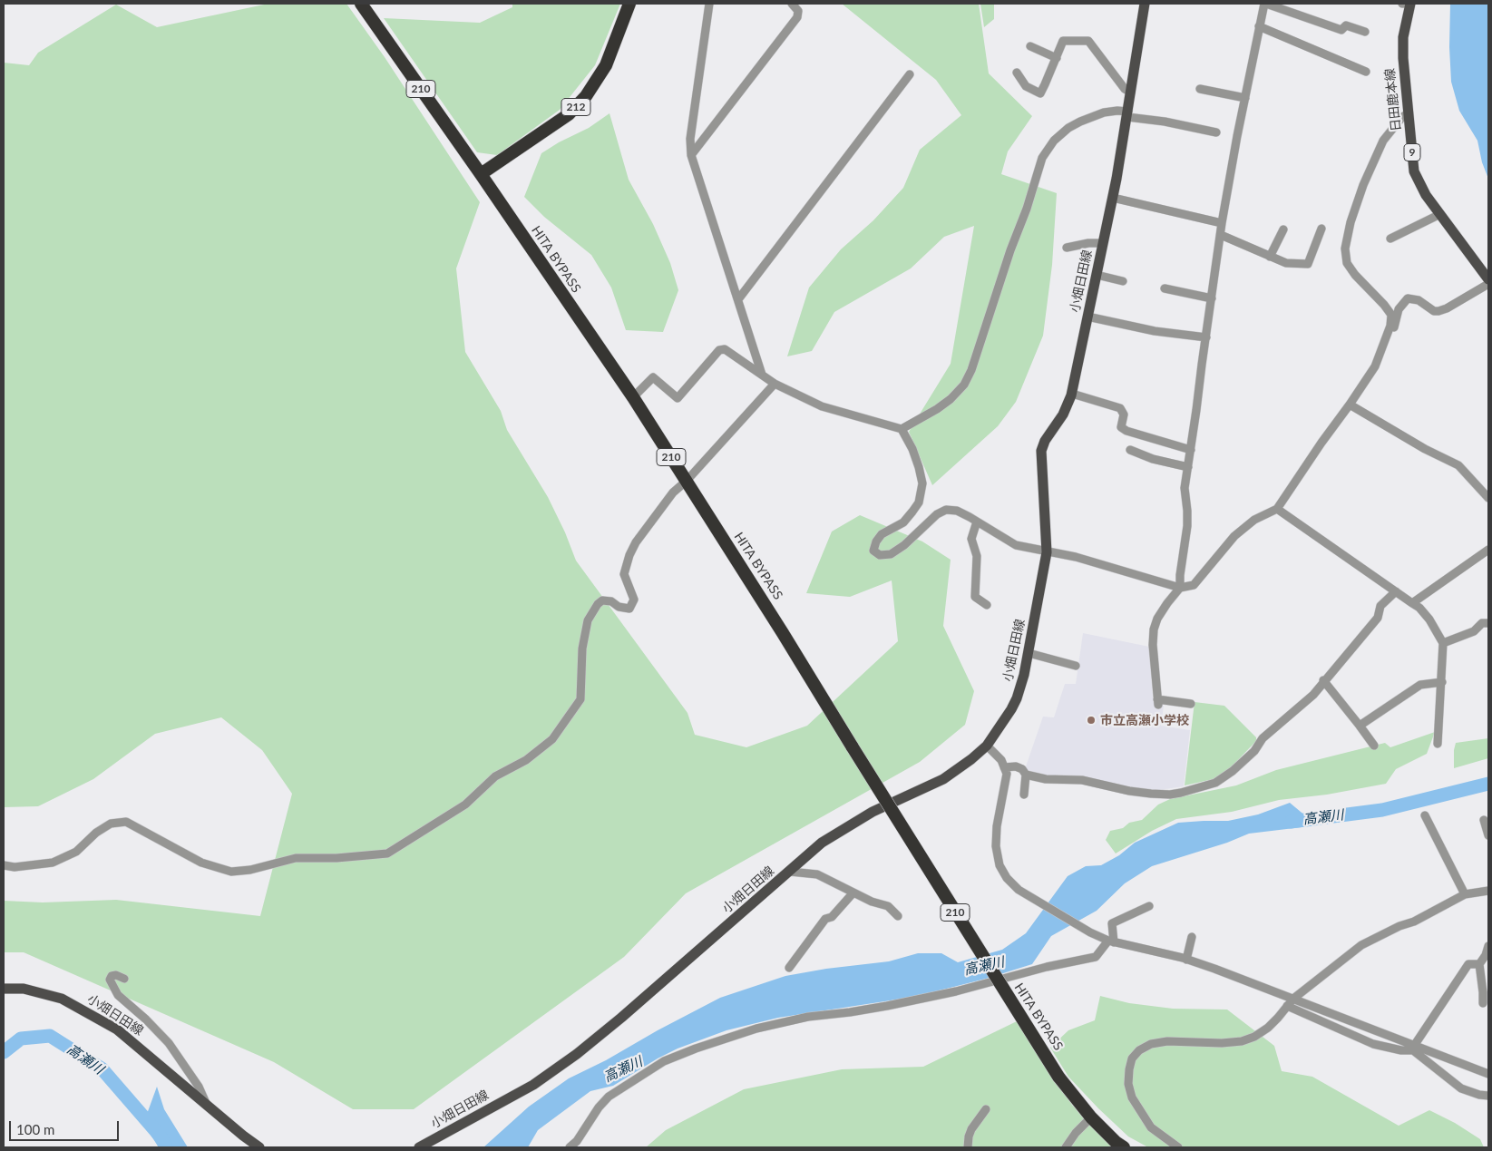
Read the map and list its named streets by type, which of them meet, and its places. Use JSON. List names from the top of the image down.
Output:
{
  "streets": {
    "highway": ["210", "212", "HITA BYPASS"],
    "main road": ["日田鹿本線", "9", "小畑日田線"]
  },
  "crossings": [
    ["212", "HITA BYPASS"]
  ],
  "water": ["高瀬川"],
  "places": ["市立高瀬小学校"],
  "scale_bar": "100 m"
}
